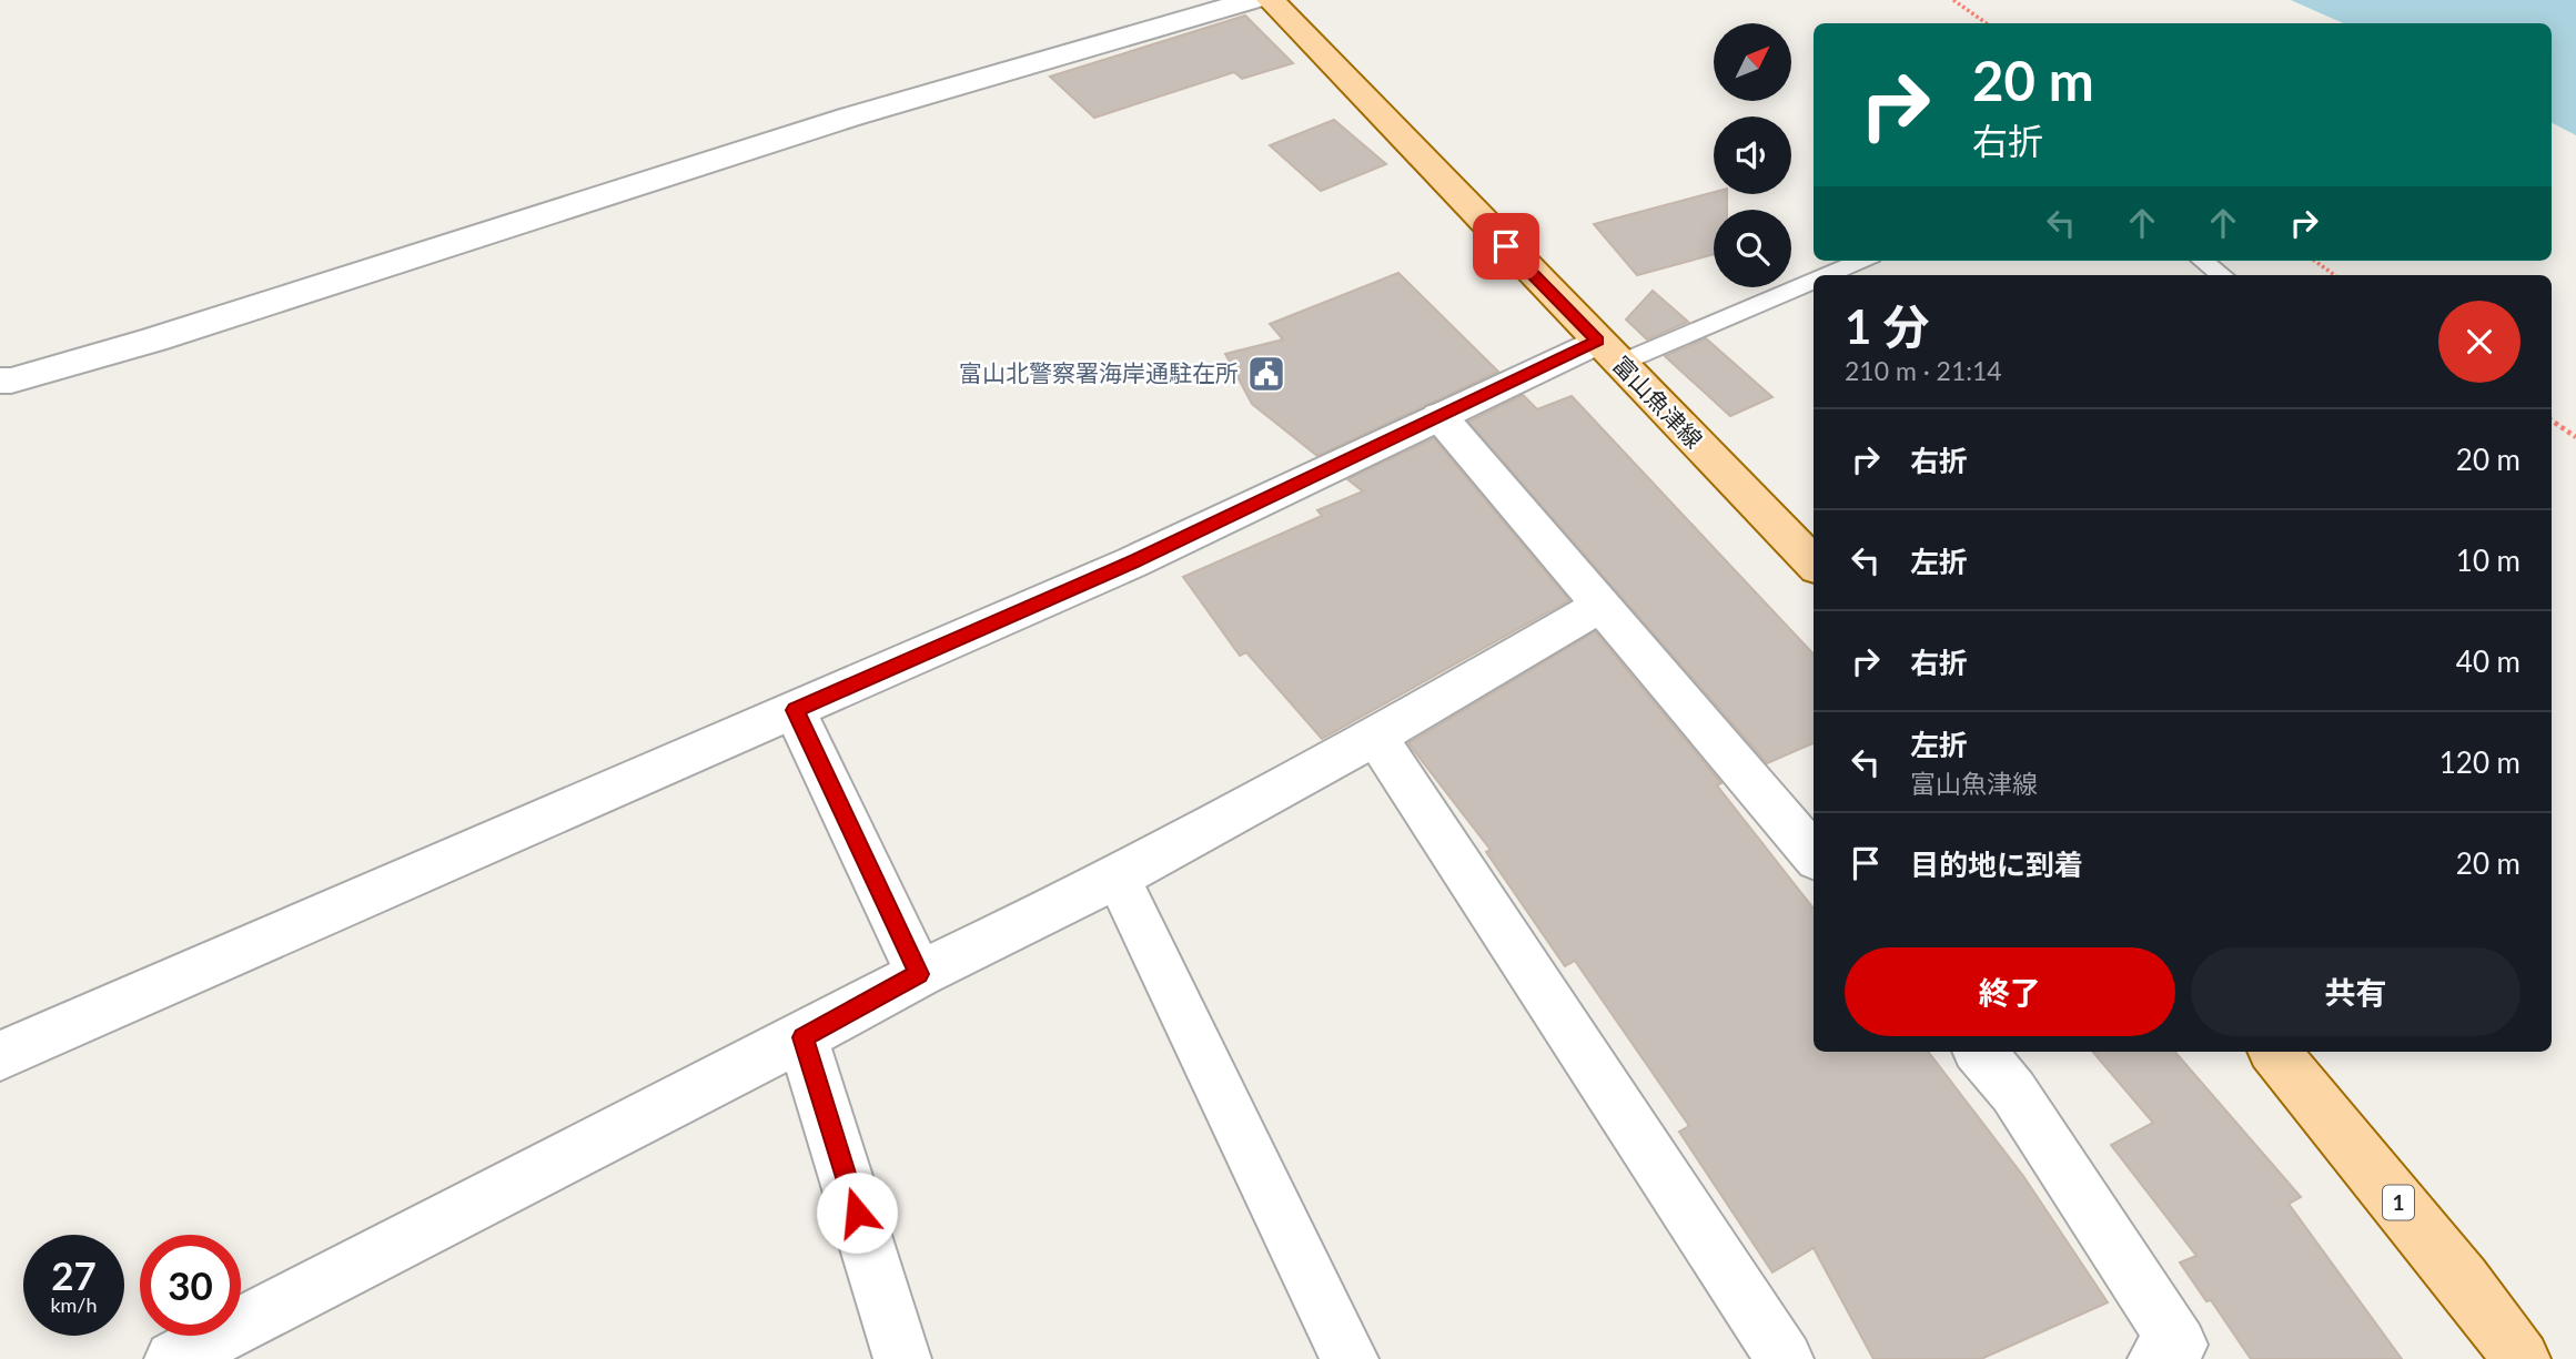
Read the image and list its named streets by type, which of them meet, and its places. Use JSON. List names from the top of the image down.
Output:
{
  "streets": {
    "main road": ["富山魚津線", "1"]
  },
  "places": {
    "public building": ["富山北警察署海岸通駐在所"]
  },
  "north": "top right",
  "page": {
    "turn": ["20 m", "右折"],
    "heading": ["1 分", "210 m · 21:14"],
    "list": [
      {
        "name": "右折",
        "value": "20 m"
      },
      {
        "name": "左折",
        "value": "10 m"
      },
      {
        "name": "右折",
        "value": "40 m"
      },
      {
        "name": "左折",
        "note": "富山魚津線",
        "value": "120 m"
      },
      {
        "name": "目的地に到着",
        "value": "20 m"
      }
    ],
    "buttons": ["終了", "共有"],
    "speed": "27 km/h",
    "limit": "30"
  }
}
